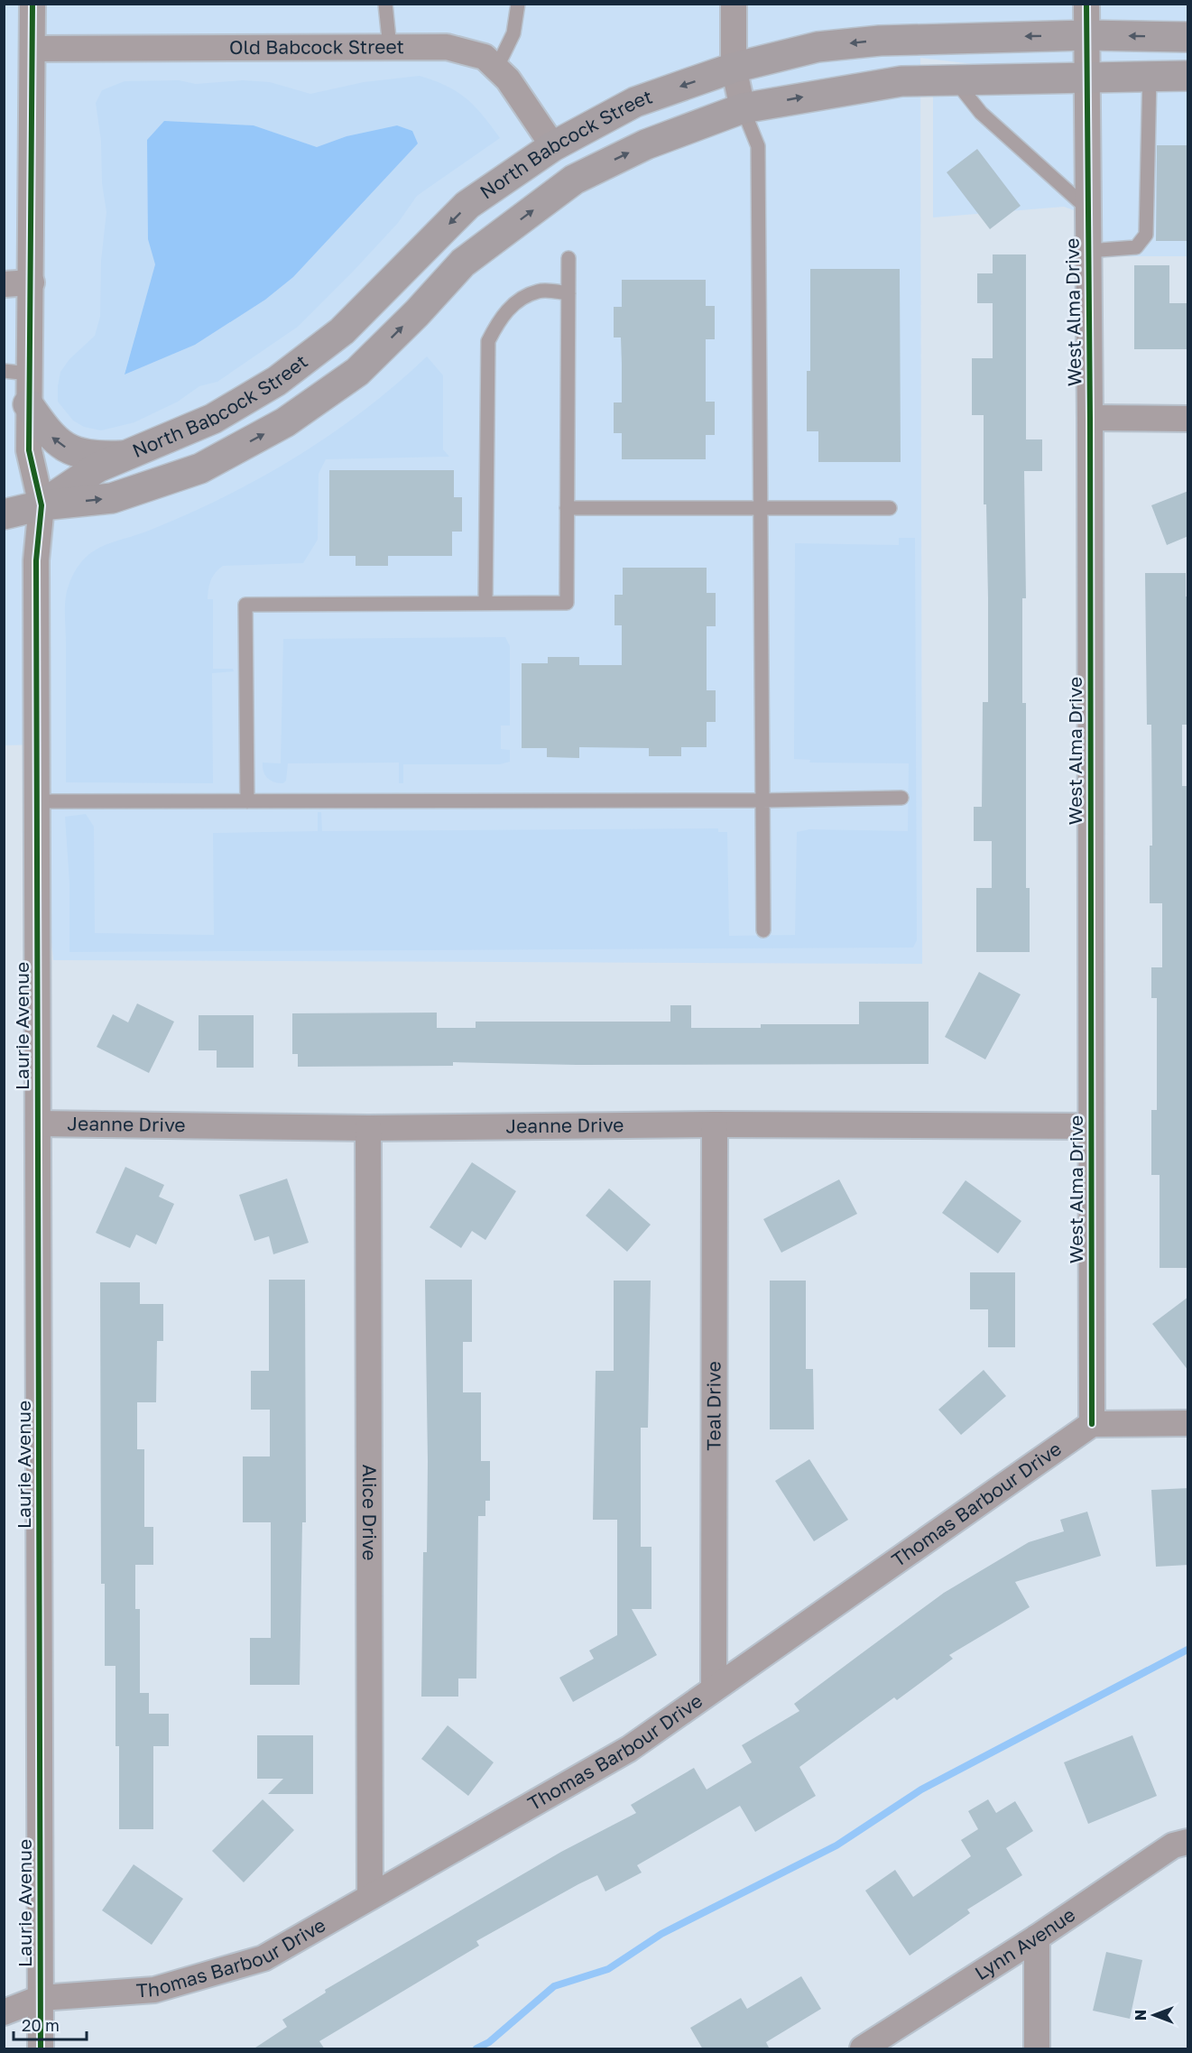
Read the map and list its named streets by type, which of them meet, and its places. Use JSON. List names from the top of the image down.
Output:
{
  "streets": {
    "main road": ["North Babcock Street"],
    "street": [
      "Old Babcock Street",
      "West Alma Drive",
      "Laurie Avenue",
      "Jeanne Drive",
      "Teal Drive",
      "Thomas Barbour Drive",
      "Alice Drive",
      "Lynn Avenue"
    ]
  },
  "crossings": [
    ["Old Babcock Street", "North Babcock Street"],
    ["Old Babcock Street", "Laurie Avenue"],
    ["North Babcock Street", "West Alma Drive"],
    ["North Babcock Street", "Laurie Avenue"],
    ["West Alma Drive", "Jeanne Drive"],
    ["West Alma Drive", "Thomas Barbour Drive"],
    ["Laurie Avenue", "Jeanne Drive"],
    ["Laurie Avenue", "Thomas Barbour Drive"],
    ["Jeanne Drive", "Teal Drive"],
    ["Jeanne Drive", "Alice Drive"],
    ["Teal Drive", "Thomas Barbour Drive"],
    ["Thomas Barbour Drive", "Alice Drive"]
  ],
  "scale_bar": "20 m",
  "north": "left"
}
